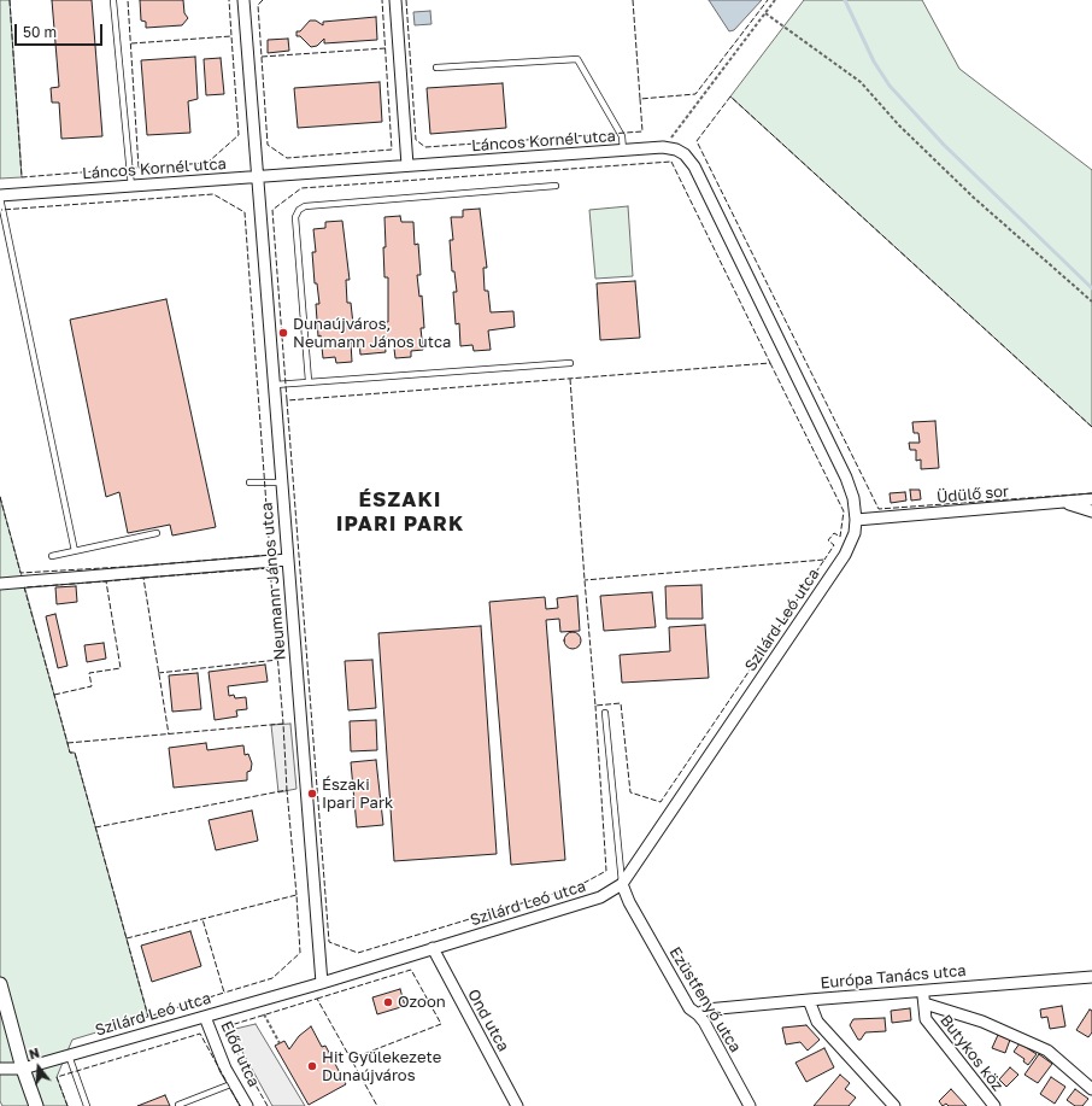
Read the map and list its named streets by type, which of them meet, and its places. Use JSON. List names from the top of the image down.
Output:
{
  "streets": {
    "street": [
      "Láncos Kornél utca",
      "Üdülő sor",
      "Neumann János utca",
      "Szilárd Leó utca",
      "Európa Tanács utca",
      "Ezüstfenyő utca",
      "Ond utca",
      "Butykos köz",
      "Előd utca"
    ]
  },
  "crossings": [
    ["Láncos Kornél utca", "Üdülő sor"],
    ["Láncos Kornél utca", "Neumann János utca"],
    ["Láncos Kornél utca", "Szilárd Leó utca"],
    ["Üdülő sor", "Szilárd Leó utca"],
    ["Neumann János utca", "Szilárd Leó utca"],
    ["Szilárd Leó utca", "Ezüstfenyő utca"],
    ["Szilárd Leó utca", "Ond utca"],
    ["Szilárd Leó utca", "Előd utca"],
    ["Európa Tanács utca", "Ezüstfenyő utca"],
    ["Európa Tanács utca", "Butykos köz"]
  ],
  "districts": ["ÉSZAKI IPARI PARK"],
  "places": [
    "Dunaújváros, Neumann János utca",
    "Északi Ipari Park",
    "Ozoon",
    "Hit Gyülekezete Dunaújváros"
  ],
  "scale_bar": "50 m",
  "north": "top"
}
